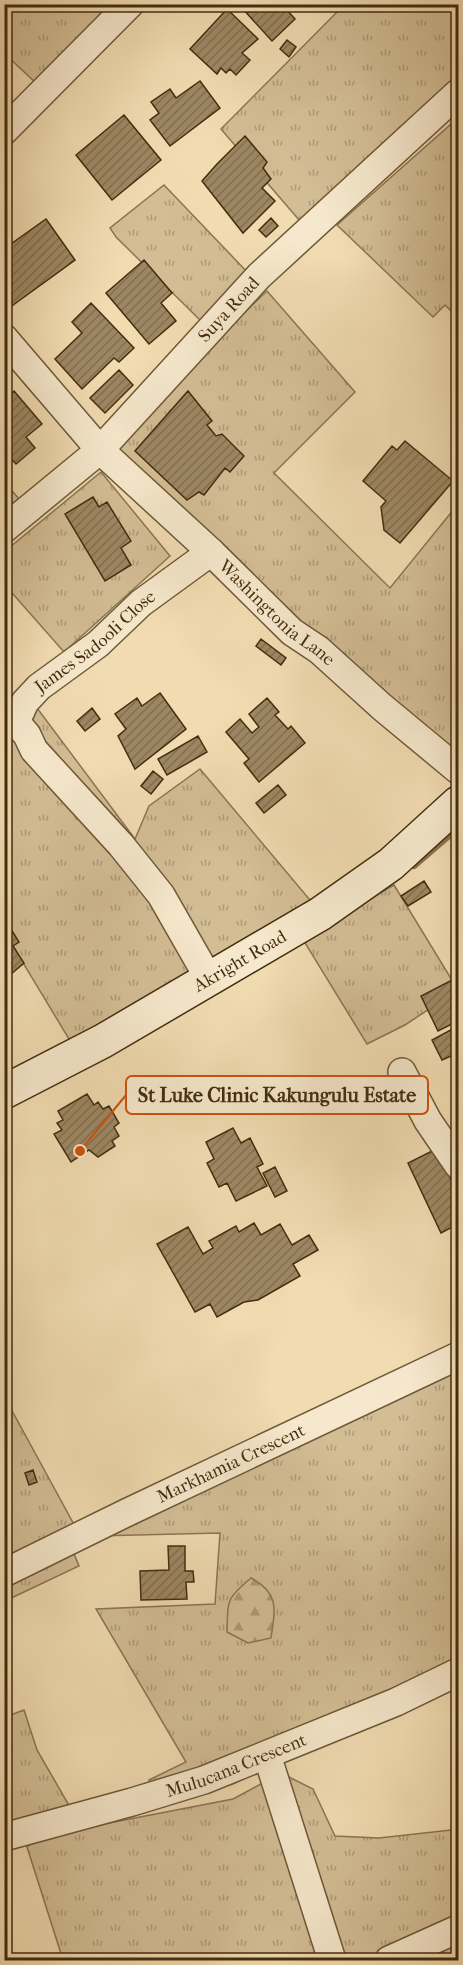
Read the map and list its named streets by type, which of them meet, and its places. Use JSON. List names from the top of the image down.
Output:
{
  "streets": {
    "street": [
      "Suya Road",
      "Washingtonia Lane",
      "James Sadooli Close",
      "Akright Road",
      "Markhamia Crescent",
      "Mulucana Crescent"
    ]
  },
  "crossings": [
    ["Suya Road", "Washingtonia Lane"],
    ["Washingtonia Lane", "James Sadooli Close"],
    ["James Sadooli Close", "Akright Road"]
  ],
  "places": ["St Luke Clinic Kakungulu Estate"]
}
